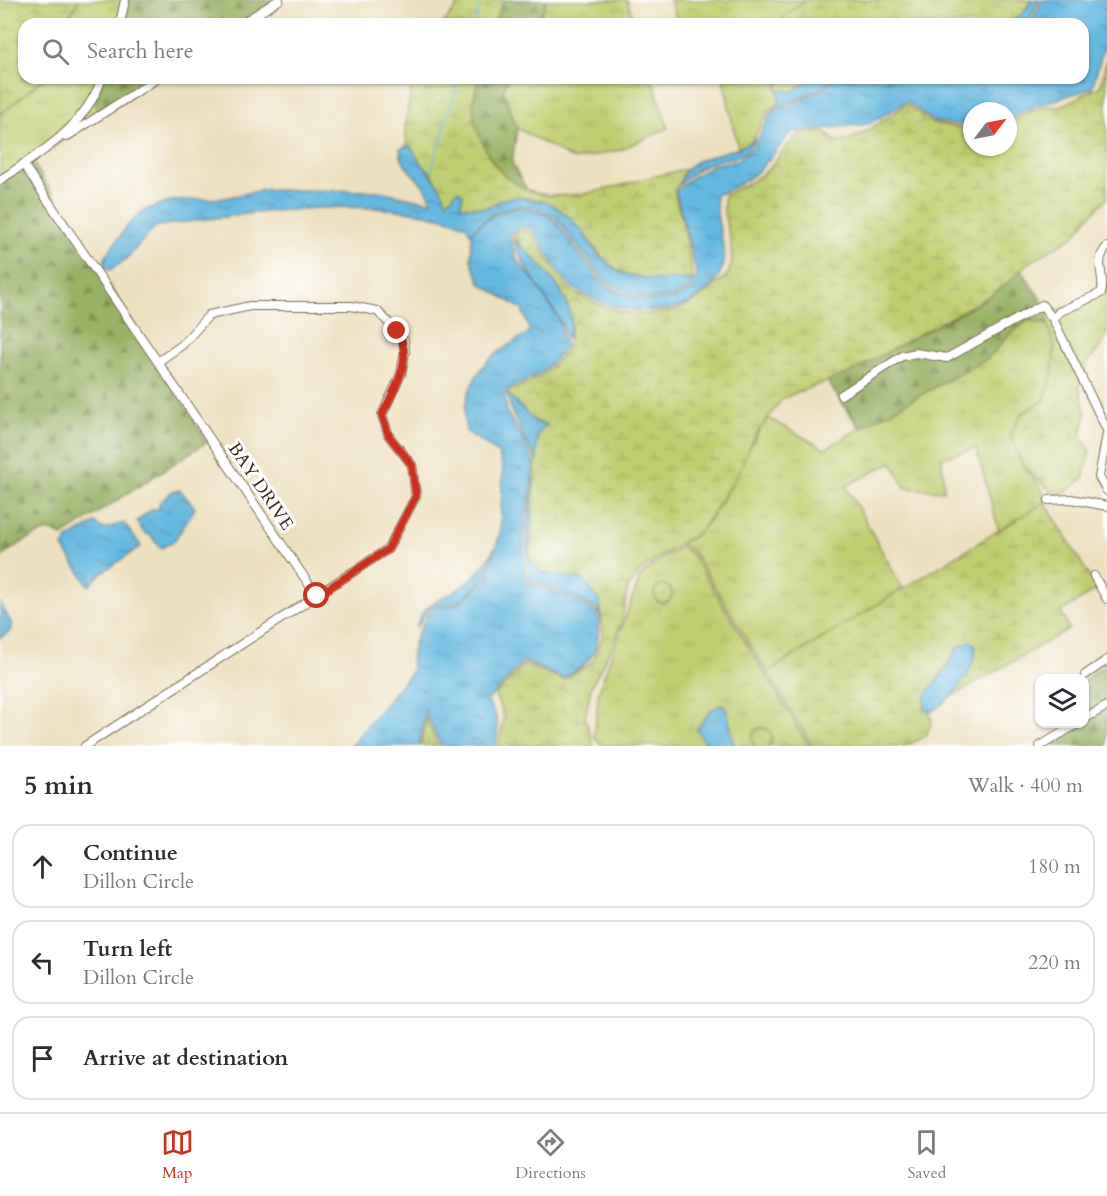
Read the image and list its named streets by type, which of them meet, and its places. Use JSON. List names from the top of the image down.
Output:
{
  "streets": {
    "street": ["BAY DRIVE"]
  },
  "north": "top right",
  "page": {
    "search": "Search here",
    "heading": ["5 min", "Walk · 400 m"],
    "list": [
      ["Continue", "Dillon Circle", "180 m"],
      ["Turn left", "Dillon Circle", "220 m"],
      "Arrive at destination"
    ],
    "nav": ["Map", "Directions", "Saved"]
  }
}
